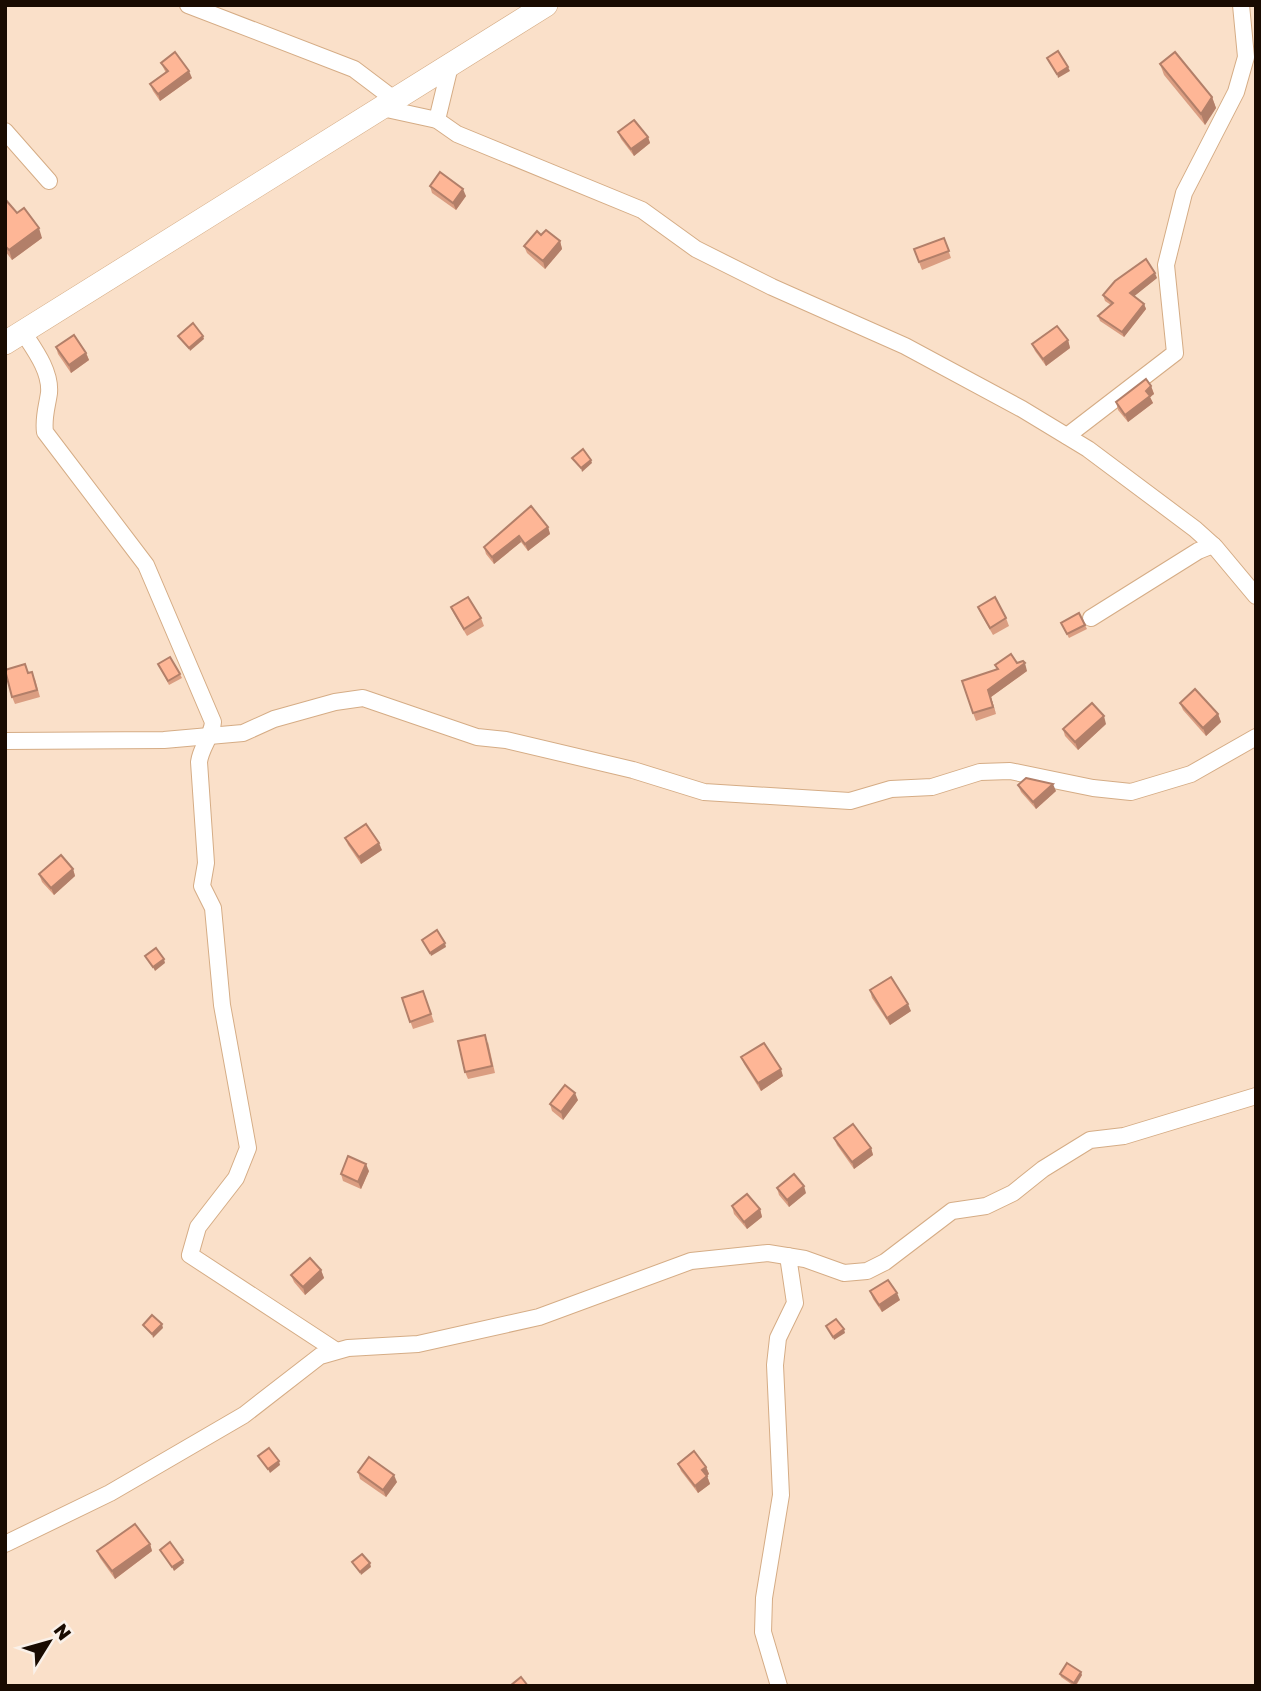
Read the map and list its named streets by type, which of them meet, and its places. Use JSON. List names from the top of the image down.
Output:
{
  "north": "top right"
}
